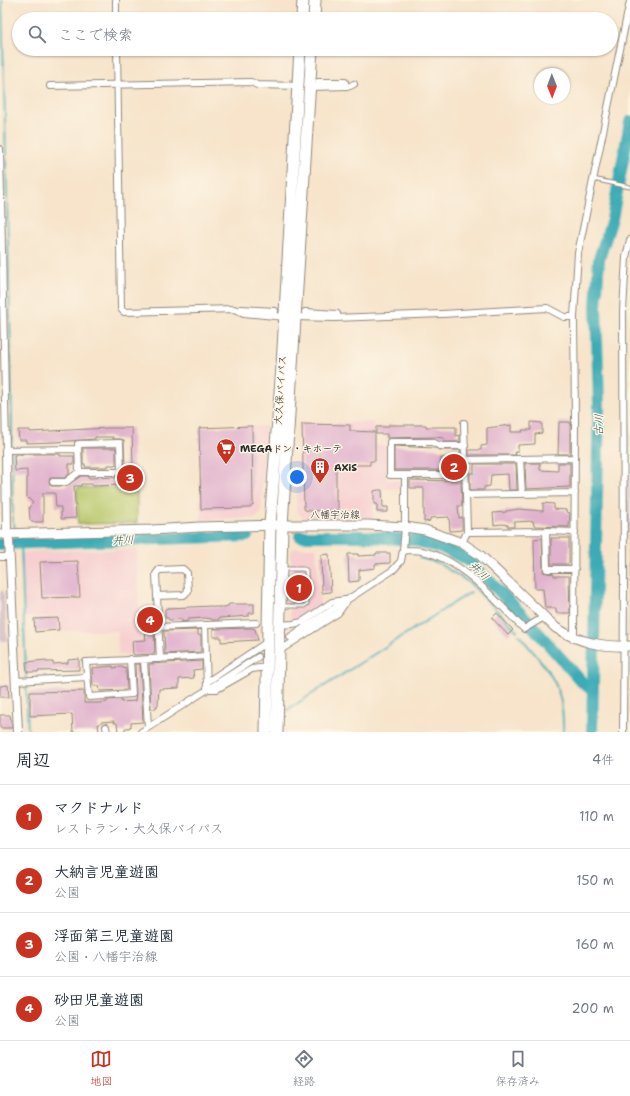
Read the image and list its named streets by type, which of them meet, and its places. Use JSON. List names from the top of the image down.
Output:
{
  "streets": {
    "highway": ["大久保バイパス"],
    "main road": ["八幡宇治線"]
  },
  "crossings": [
    ["大久保バイパス", "八幡宇治線"]
  ],
  "water": ["古川", "井川"],
  "places": {
    "supermarket": ["MEGAドン・キホーテ"],
    "building": ["AXiS"]
  },
  "north": "bottom",
  "page": {
    "search": "ここで検索",
    "pins": [
      "2",
      "3",
      "1",
      "4"
    ],
    "heading": ["周辺", "4件"],
    "list": [
      {
        "mark": "1",
        "name": "マクドナルド",
        "note": "レストラン · 大久保バイパス",
        "value": "110 m"
      },
      {
        "mark": "2",
        "name": "大納言児童遊園",
        "note": "公園",
        "value": "150 m"
      },
      {
        "mark": "3",
        "name": "浮面第三児童遊園",
        "note": "公園 · 八幡宇治線",
        "value": "160 m"
      },
      {
        "mark": "4",
        "name": "砂田児童遊園",
        "note": "公園",
        "value": "200 m"
      }
    ],
    "nav": ["地図", "経路", "保存済み"]
  }
}
